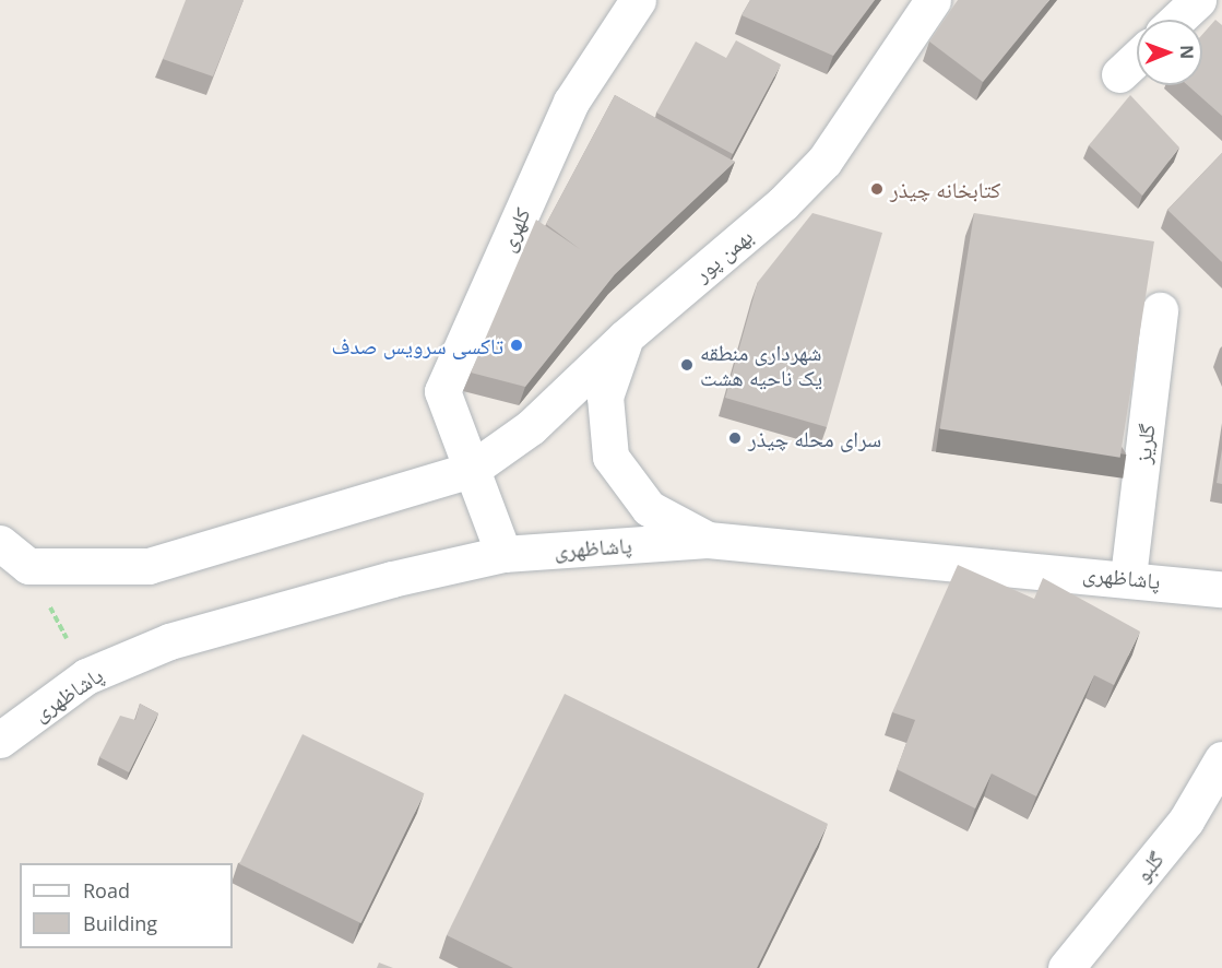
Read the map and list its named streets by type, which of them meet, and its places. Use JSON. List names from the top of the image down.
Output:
{
  "streets": {
    "street": [
      "کلهری",
      "بهمن پور",
      "گلریز",
      "پاشاظهری",
      "گلبو"
    ]
  },
  "crossings": [
    ["کلهری", "بهمن پور"],
    ["کلهری", "پاشاظهری"],
    ["گلریز", "پاشاظهری"]
  ],
  "places": [
    "کتابخانه چیذر",
    "تاکسی سرویس صدف",
    "شهرداری منطقه یک ناحیه هشت",
    "سرای محله چیذر"
  ],
  "legend": ["Road", "Building"],
  "north": "right"
}
